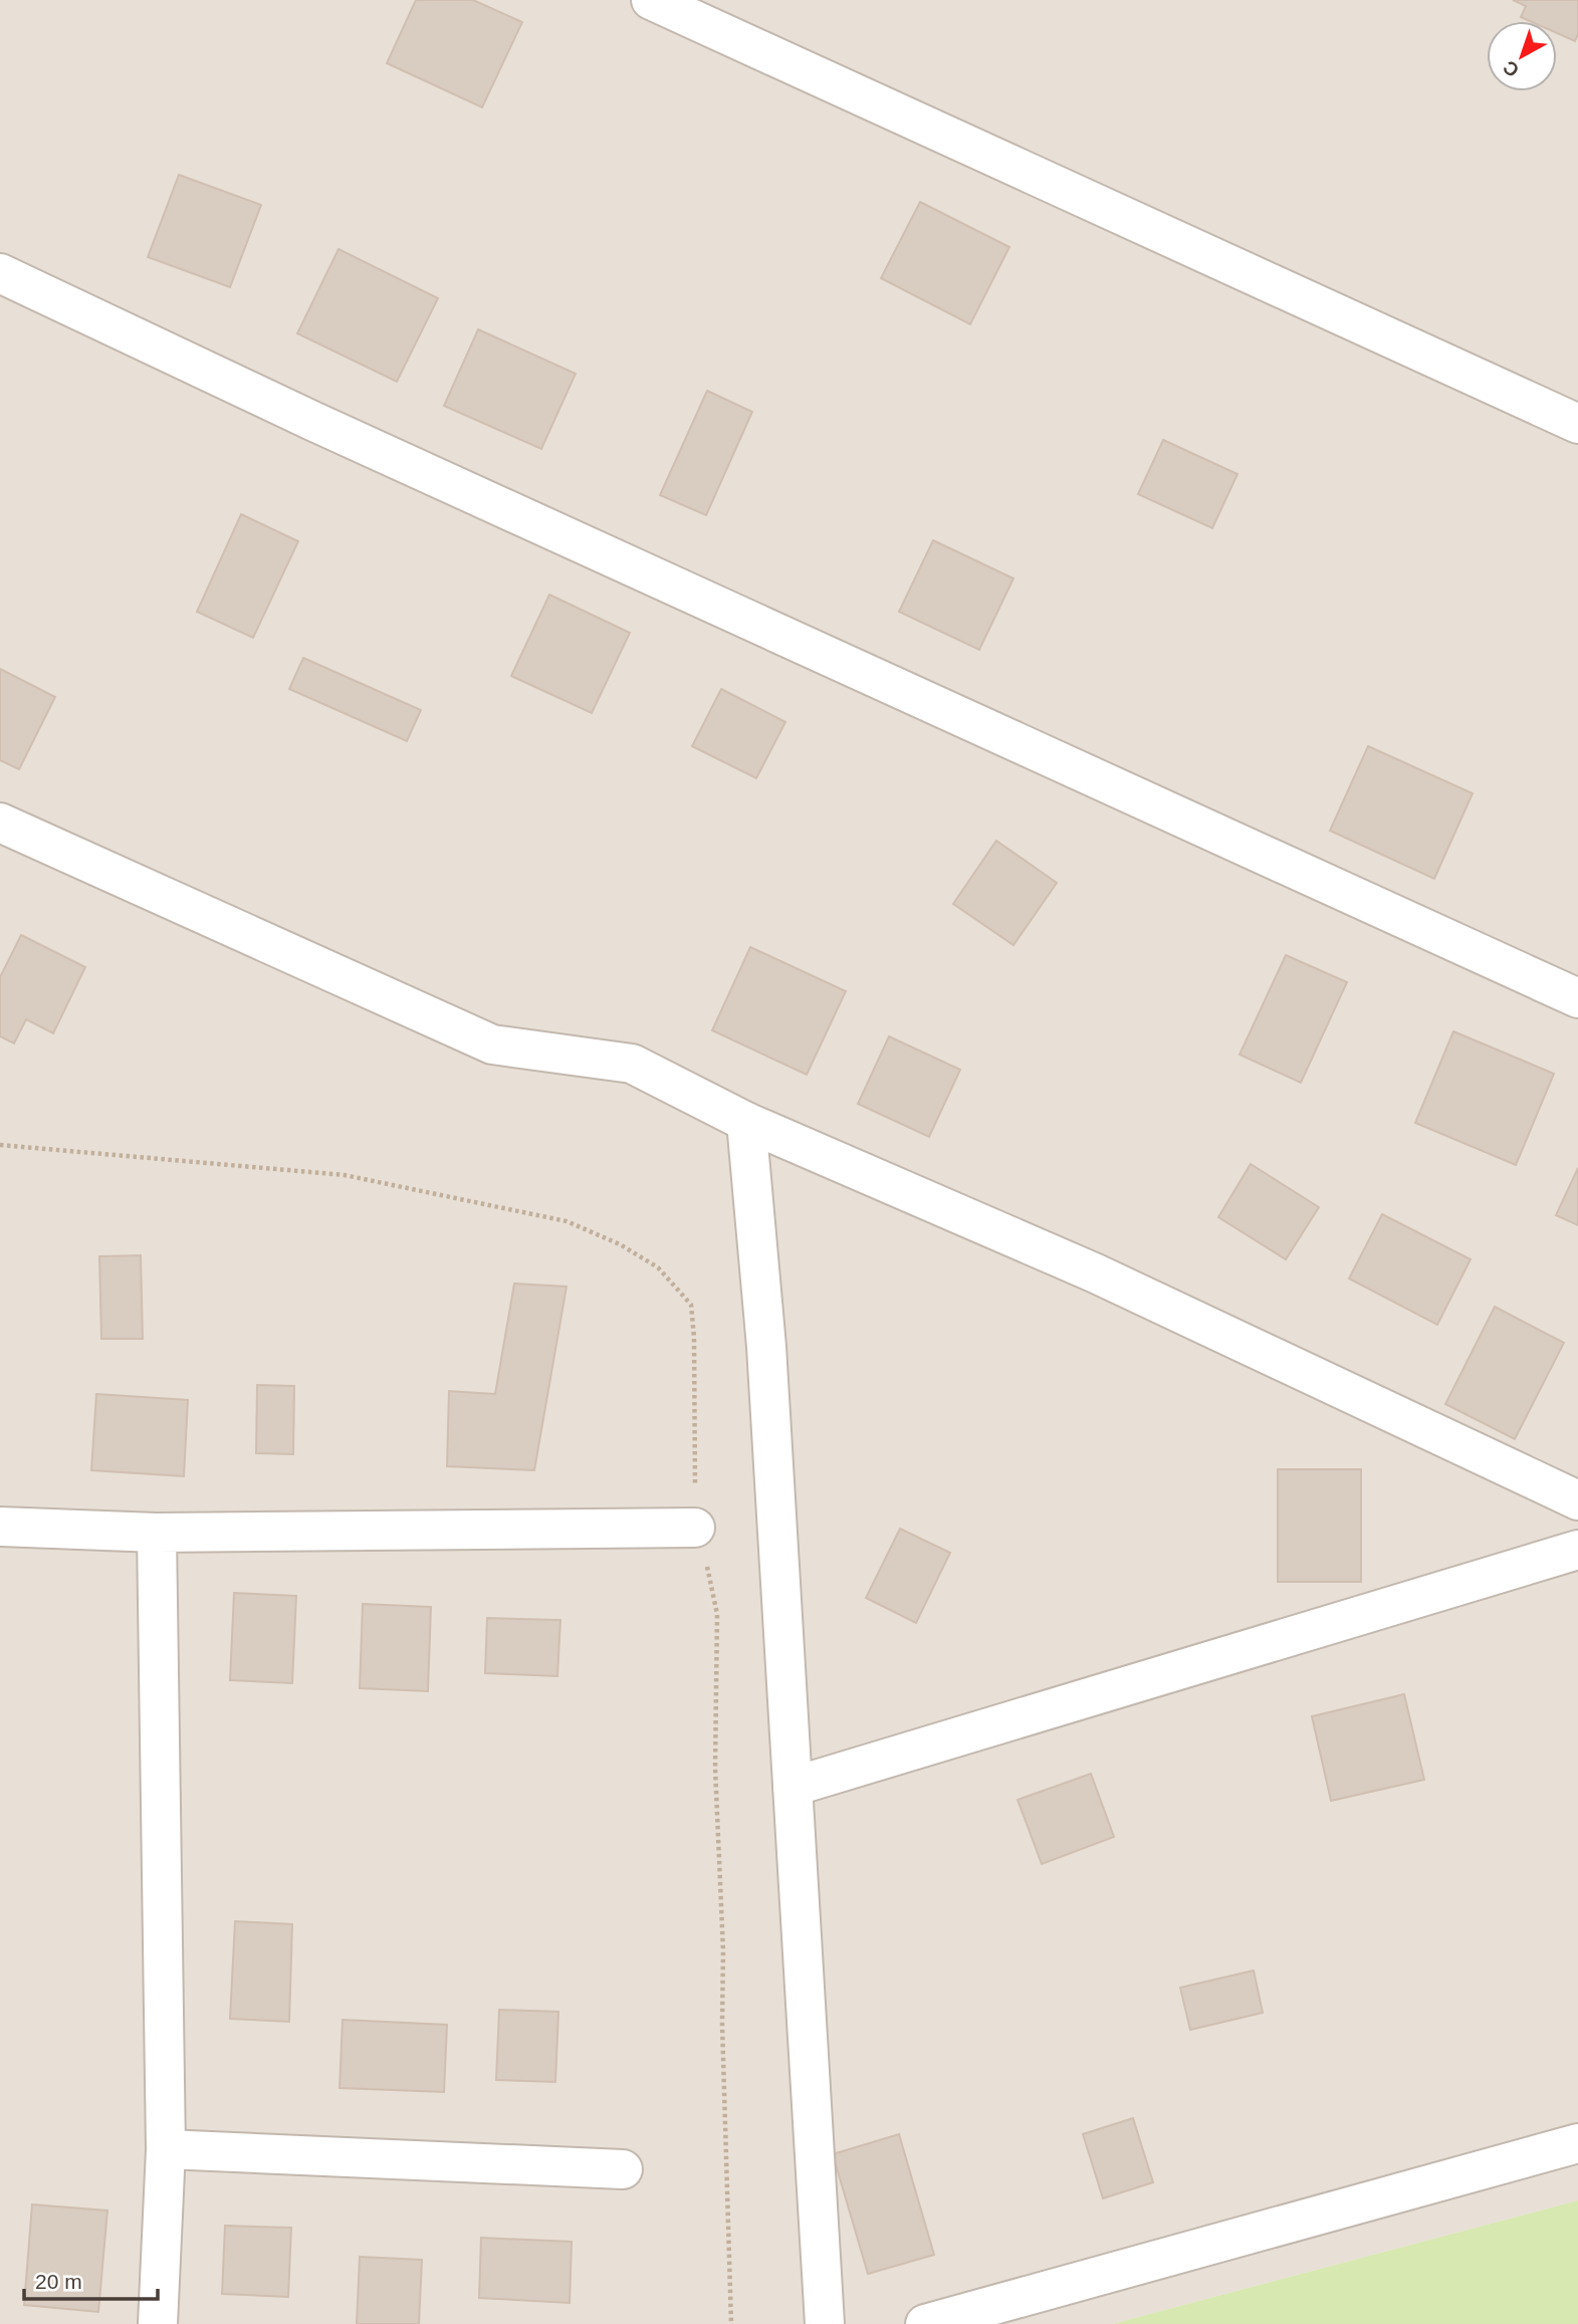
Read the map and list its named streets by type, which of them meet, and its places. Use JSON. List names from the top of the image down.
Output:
{
  "scale_bar": "20 m",
  "north": "bottom left"
}
